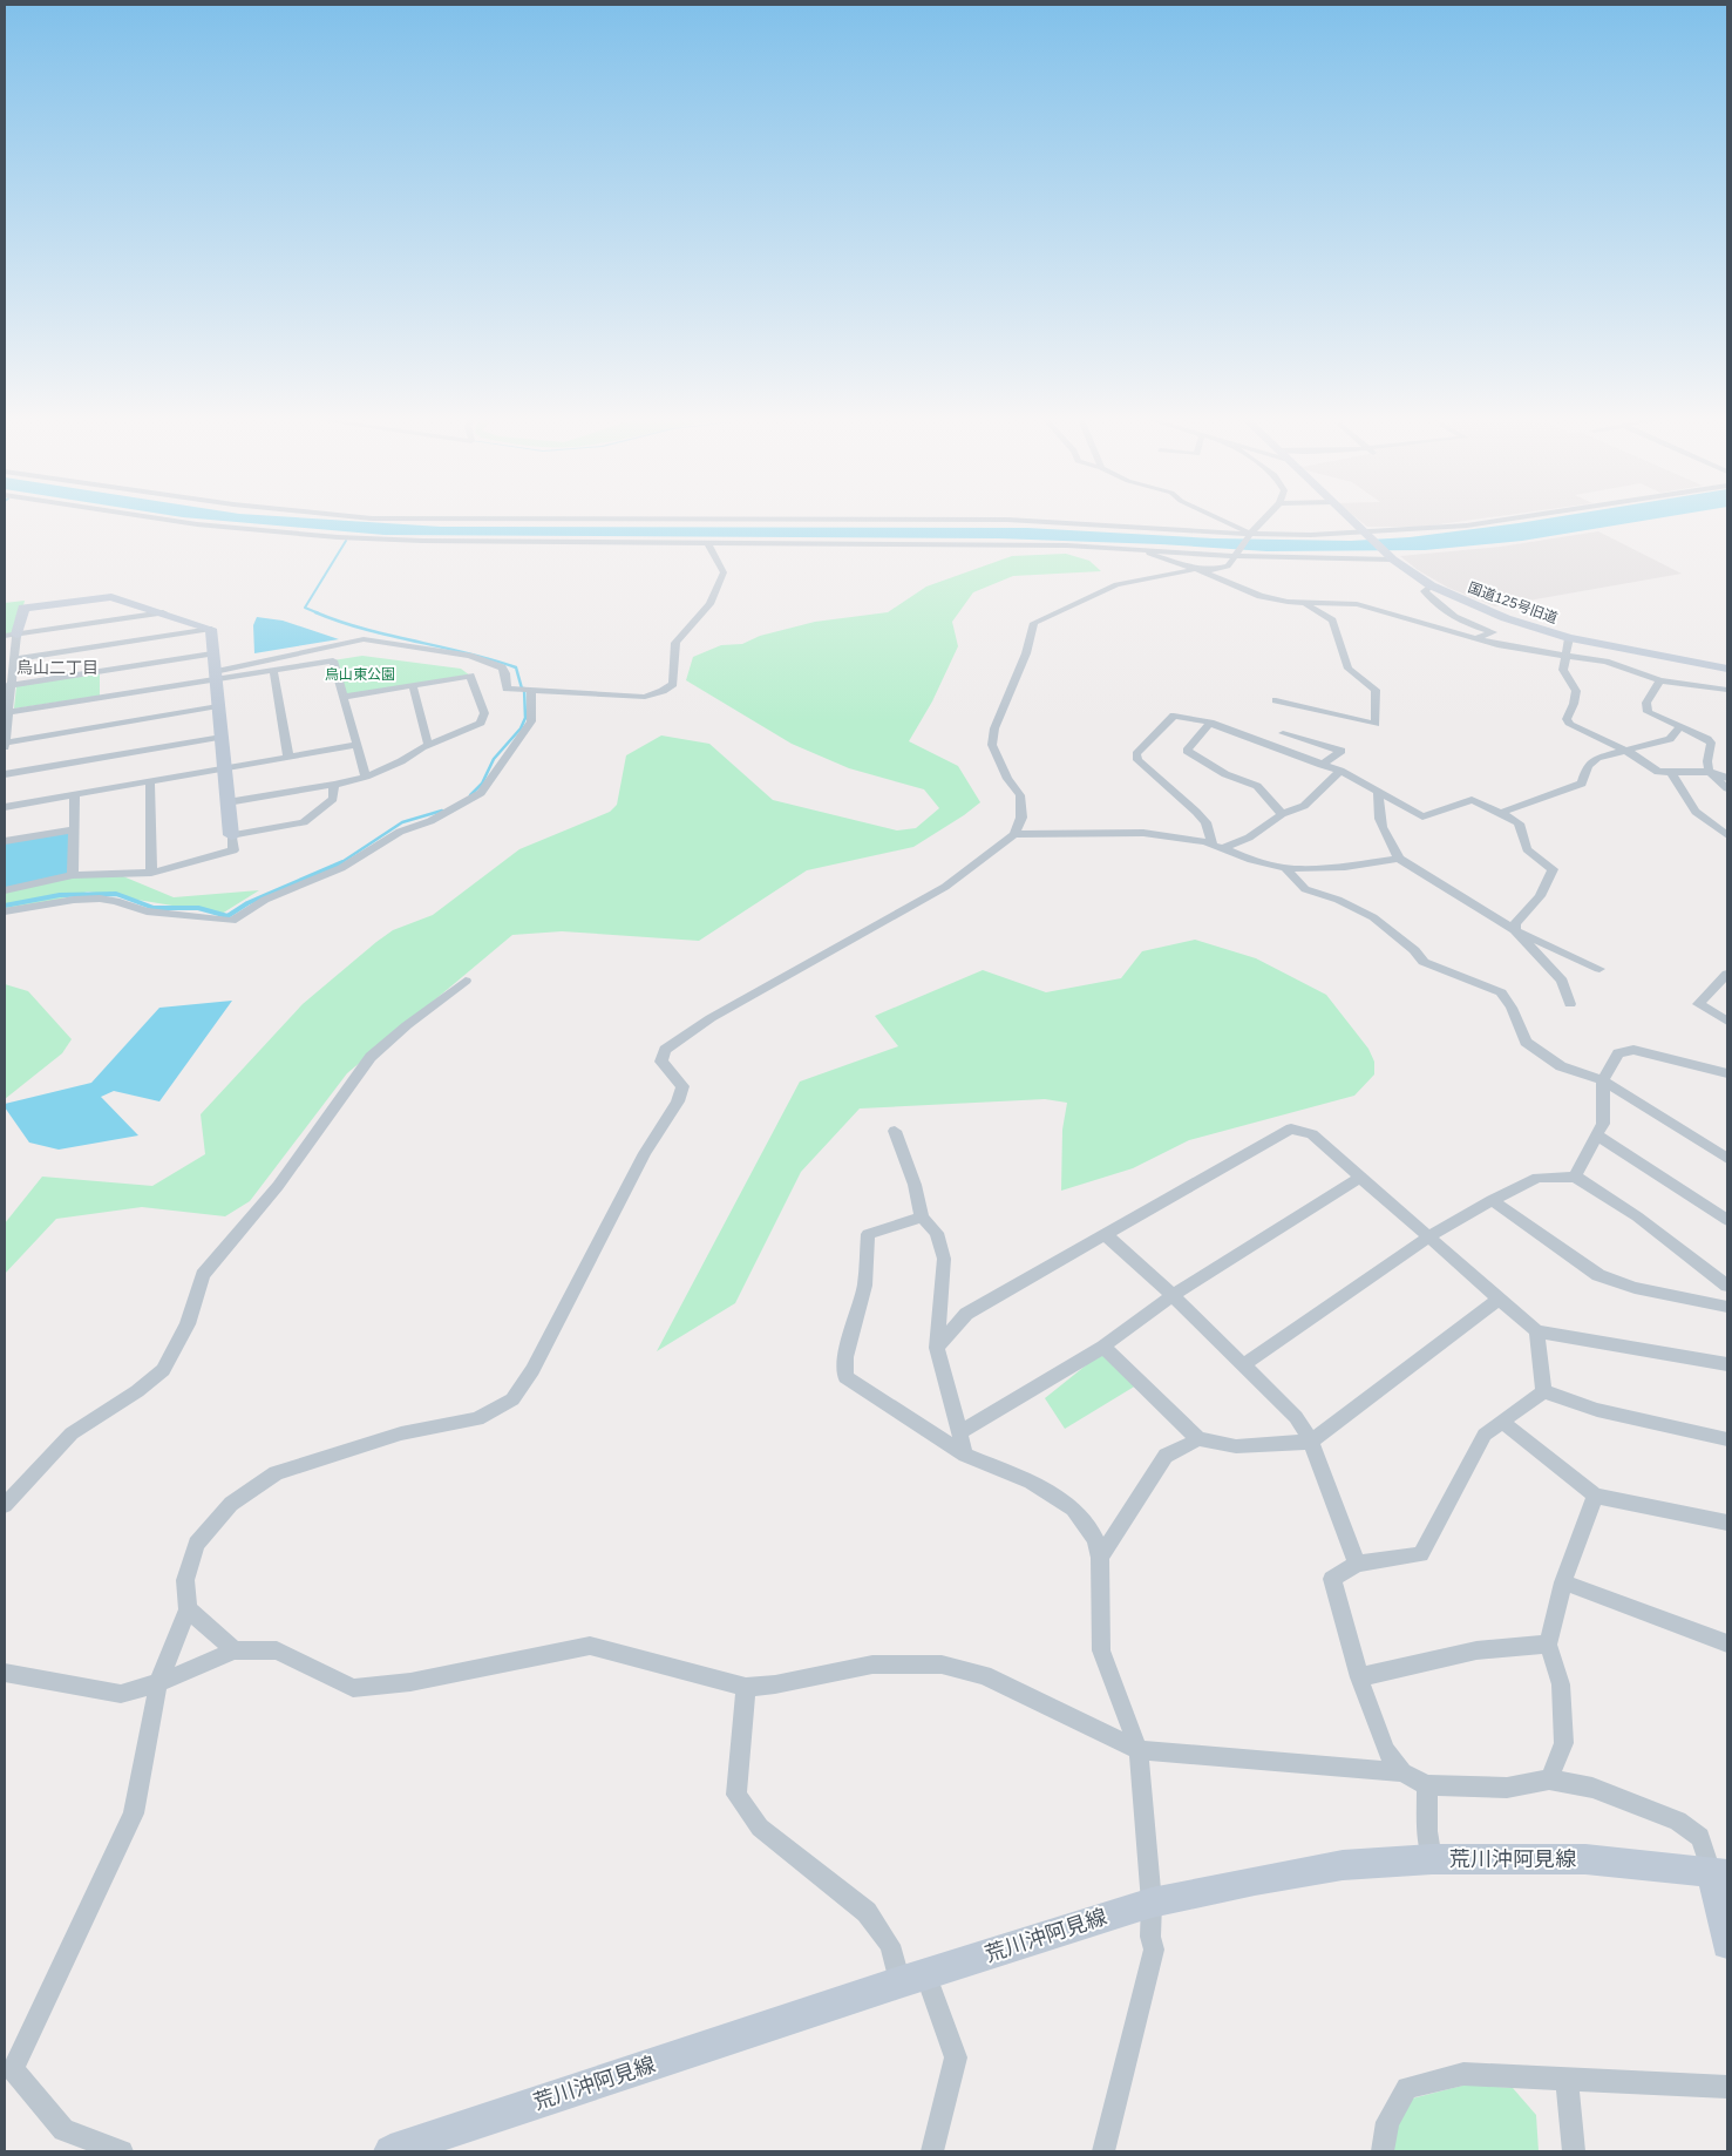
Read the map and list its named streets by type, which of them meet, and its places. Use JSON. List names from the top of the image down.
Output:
{
  "streets": {
    "street": ["国道125号旧道", "荒川沖阿見線"]
  },
  "districts": ["烏山二丁目"],
  "parks": ["烏山東公園"]
}
